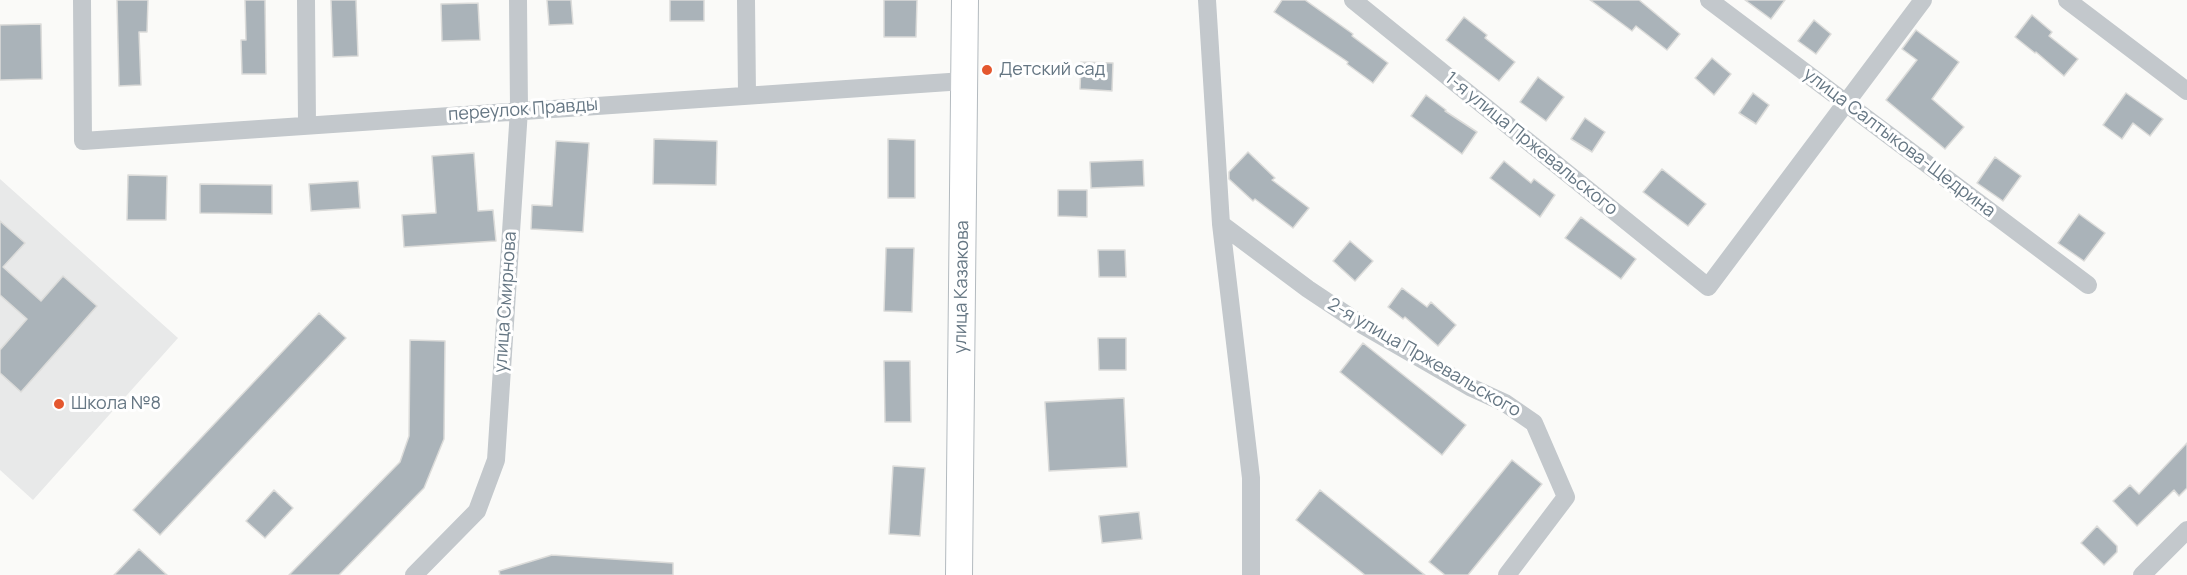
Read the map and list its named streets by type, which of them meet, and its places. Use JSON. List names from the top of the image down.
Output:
{
  "streets": {
    "main road": ["улица Казакова"],
    "street": [
      "переулок Правды",
      "улица Салтыкова-Щедрина",
      "1-я улица Пржевальского",
      "улица Смирнова",
      "2-я улица Пржевальского"
    ]
  },
  "crossings": [
    ["переулок Правды", "улица Казакова"],
    ["переулок Правды", "улица Смирнова"],
    ["улица Салтыкова-Щедрина", "1-я улица Пржевальского"]
  ],
  "places": ["Детский сад", "Школа №8"]
}
